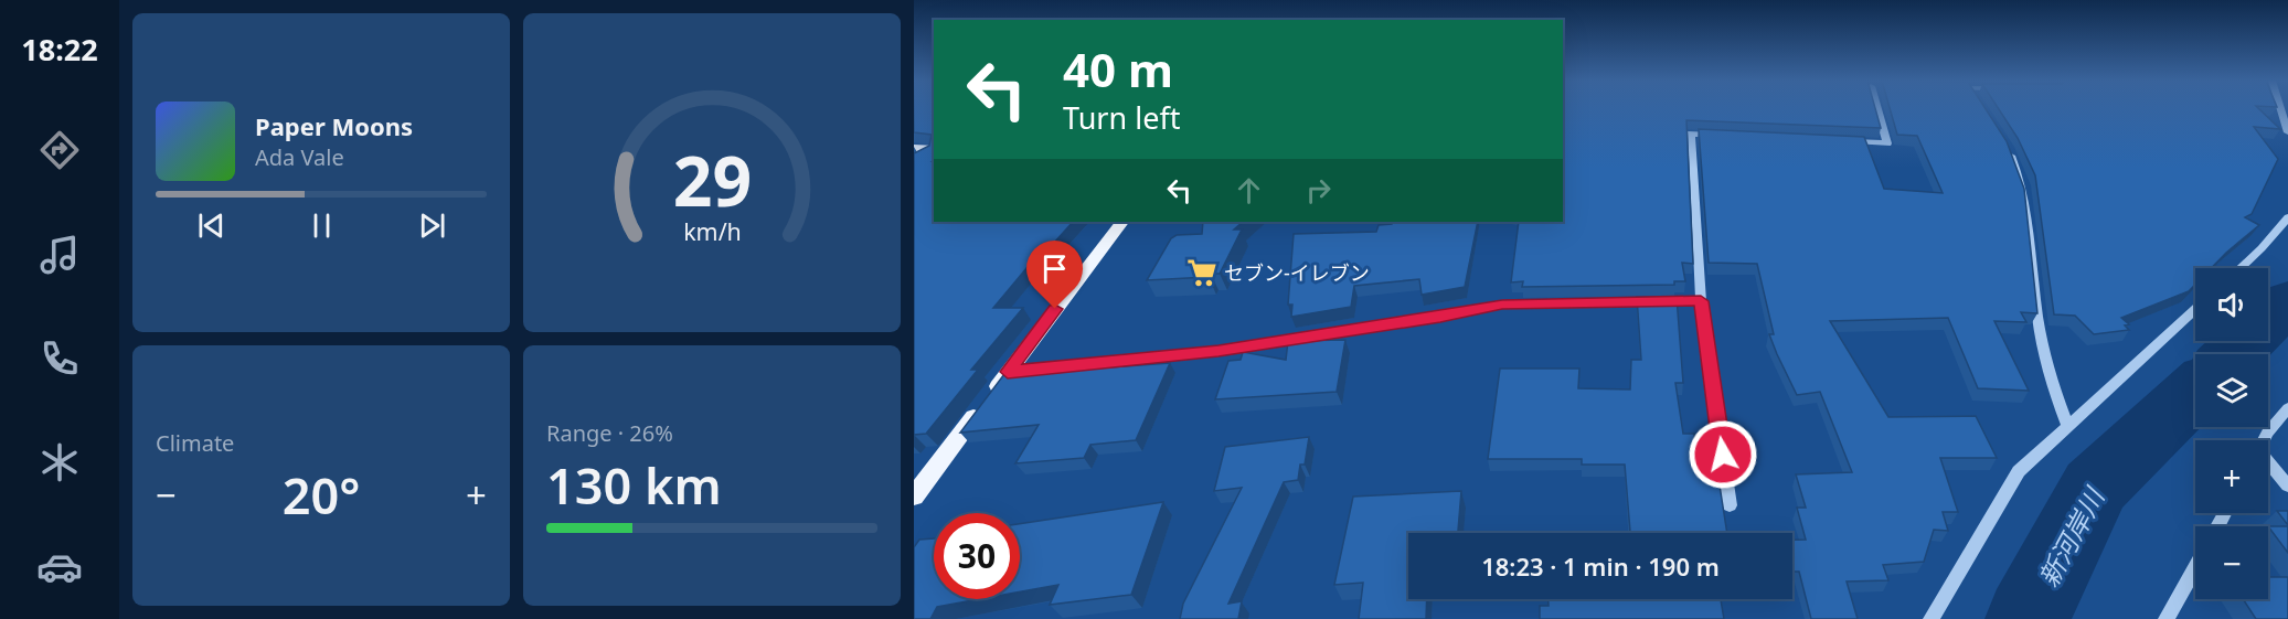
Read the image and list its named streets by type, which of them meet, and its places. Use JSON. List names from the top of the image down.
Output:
{
  "water": ["新河岸川"],
  "places": {
    "supermarket": ["セブン-イレブン"]
  },
  "page": {
    "tabs": "18:22",
    "turn": ["40 m", "Turn left"],
    "song": ["Paper Moons", "Ada Vale"],
    "map_buttons": ["+", "−"],
    "tile": [
      "Climate",
      ["Range · 26%", "130 km"]
    ],
    "heat": ["−", "20°", "+"],
    "limit": "30",
    "trip": "18:23 · 1 min · 190 m",
    "gauge": ["29", "km/h"]
  }
}
